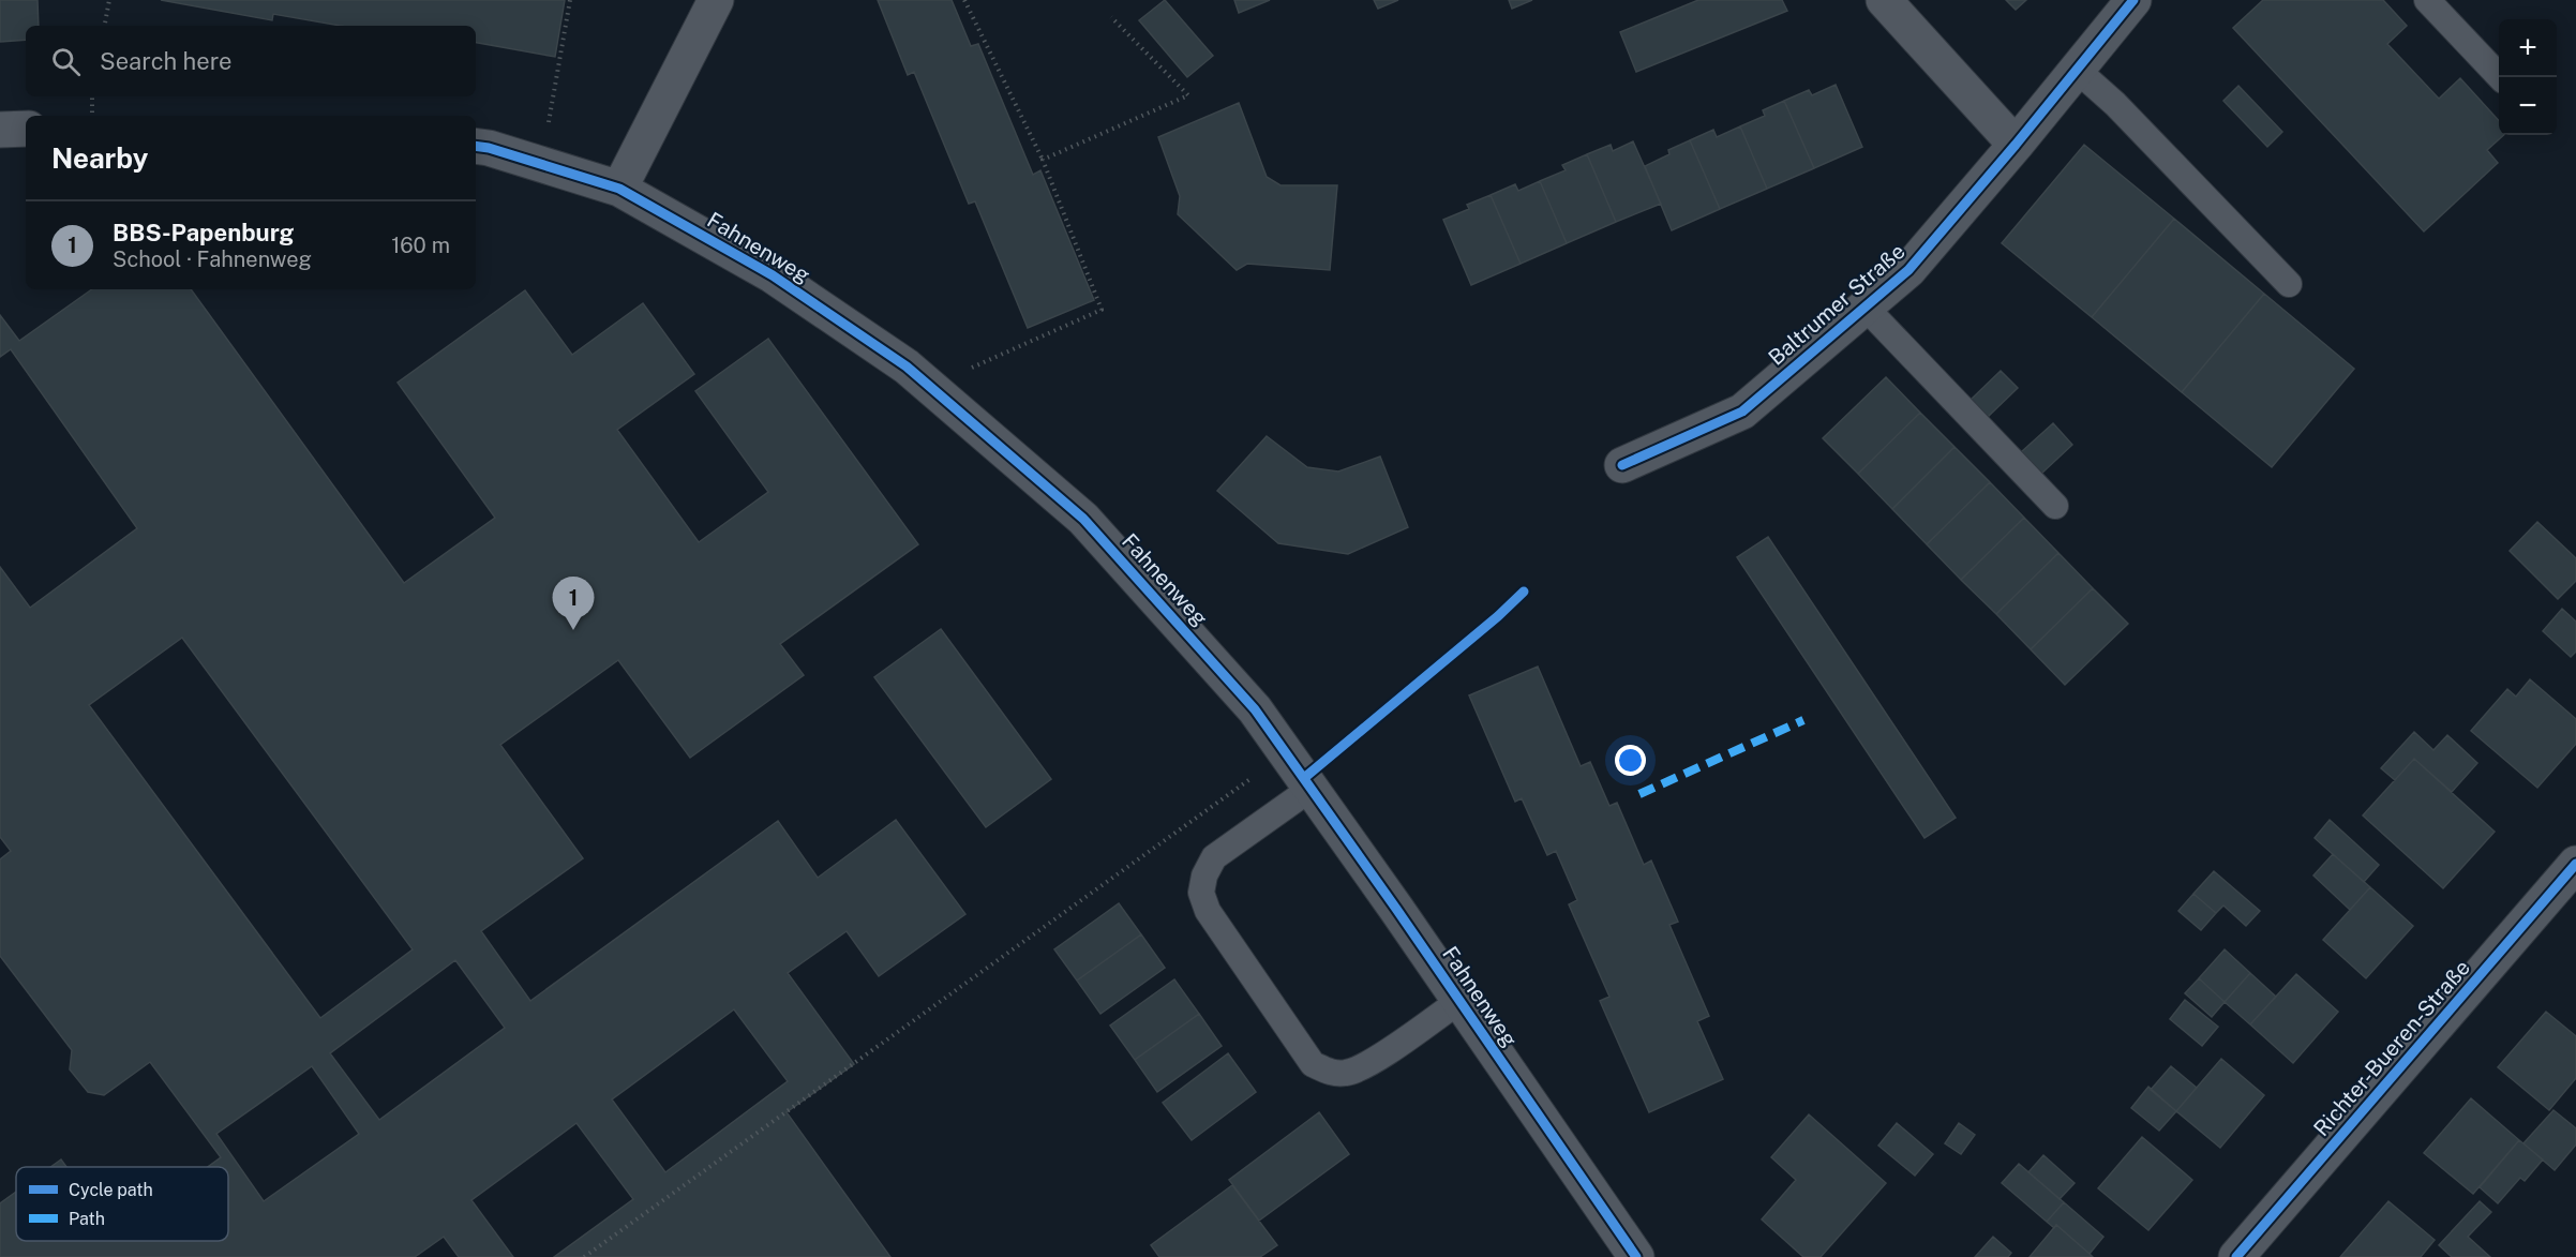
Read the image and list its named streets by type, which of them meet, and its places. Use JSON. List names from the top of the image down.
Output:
{
  "streets": {
    "street": ["Fahnenweg", "Baltrumer Straße", "Richter-Bueren-Straße"]
  },
  "legend": ["Cycle path", "Path"],
  "page": {
    "map_buttons": ["+", "−"],
    "search": "Search here",
    "heading": "Nearby",
    "list": [
      {
        "mark": "1",
        "name": "BBS-Papenburg",
        "note": "School · Fahnenweg",
        "value": "160 m"
      }
    ],
    "pins": "1"
  }
}
